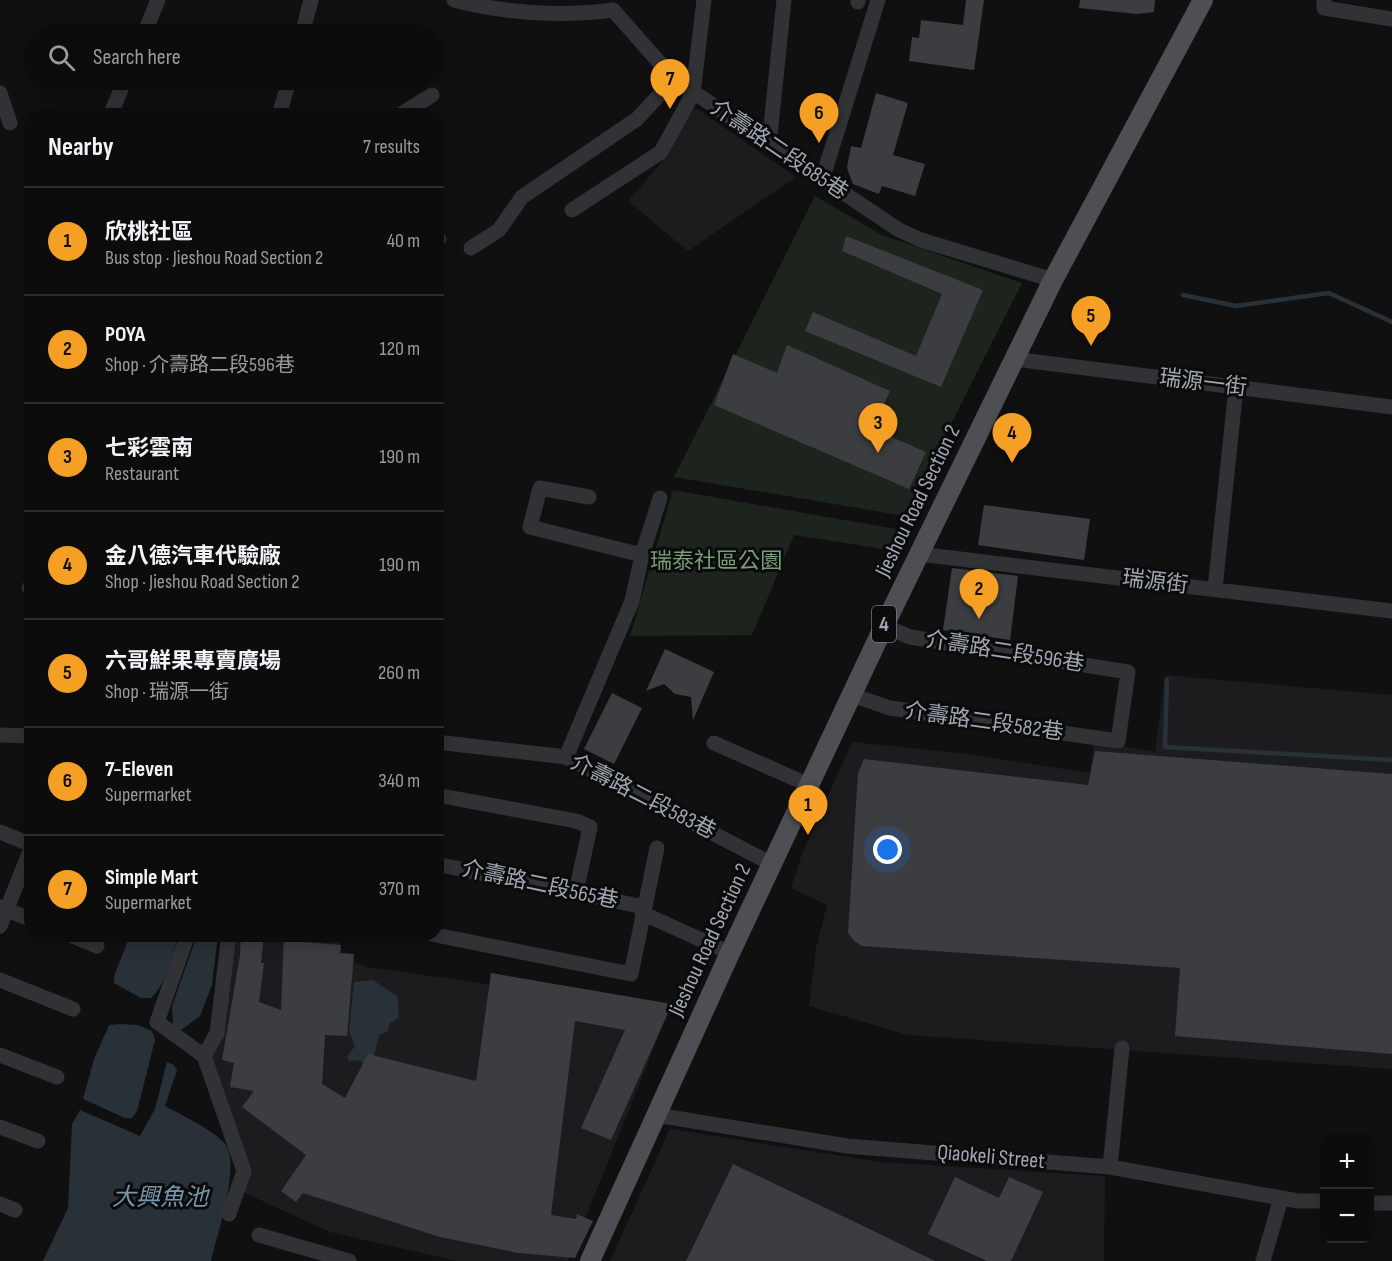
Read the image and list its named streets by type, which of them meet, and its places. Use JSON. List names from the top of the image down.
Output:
{
  "streets": {
    "main road": ["Jieshou Road Section 2", "4"],
    "street": [
      "介壽路二段685巷",
      "瑞源一街",
      "瑞源街",
      "介壽路二段596巷",
      "介壽路二段582巷",
      "介壽路二段583巷",
      "介壽路二段565巷",
      "Qiaokeli Street"
    ]
  },
  "crossings": [
    ["介壽路二段685巷", "Jieshou Road Section 2"],
    ["瑞源一街", "Jieshou Road Section 2"],
    ["Jieshou Road Section 2", "瑞源街"],
    ["Jieshou Road Section 2", "介壽路二段596巷"],
    ["Jieshou Road Section 2", "介壽路二段582巷"],
    ["Jieshou Road Section 2", "介壽路二段583巷"],
    ["Jieshou Road Section 2", "介壽路二段565巷"],
    ["Jieshou Road Section 2", "Qiaokeli Street"],
    ["介壽路二段596巷", "介壽路二段582巷"]
  ],
  "water": ["大興魚池"],
  "parks": ["瑞泰社區公園"],
  "page": {
    "search": "Search here",
    "pins": [
      "7",
      "6",
      "5",
      "3",
      "4",
      "2",
      "1"
    ],
    "heading": ["Nearby", "7 results"],
    "list": [
      {
        "mark": "1",
        "name": "欣桃社區",
        "note": "Bus stop · Jieshou Road Section 2",
        "value": "40 m"
      },
      {
        "mark": "2",
        "name": "POYA",
        "note": "Shop · 介壽路二段596巷",
        "value": "120 m"
      },
      {
        "mark": "3",
        "name": "七彩雲南",
        "note": "Restaurant",
        "value": "190 m"
      },
      {
        "mark": "4",
        "name": "金八德汽車代驗廠",
        "note": "Shop · Jieshou Road Section 2",
        "value": "190 m"
      },
      {
        "mark": "5",
        "name": "六哥鮮果專賣廣場",
        "note": "Shop · 瑞源一街",
        "value": "260 m"
      },
      {
        "mark": "6",
        "name": "7-Eleven",
        "note": "Supermarket",
        "value": "340 m"
      },
      {
        "mark": "7",
        "name": "Simple Mart",
        "note": "Supermarket",
        "value": "370 m"
      }
    ],
    "map_buttons": ["+", "−"]
  }
}
